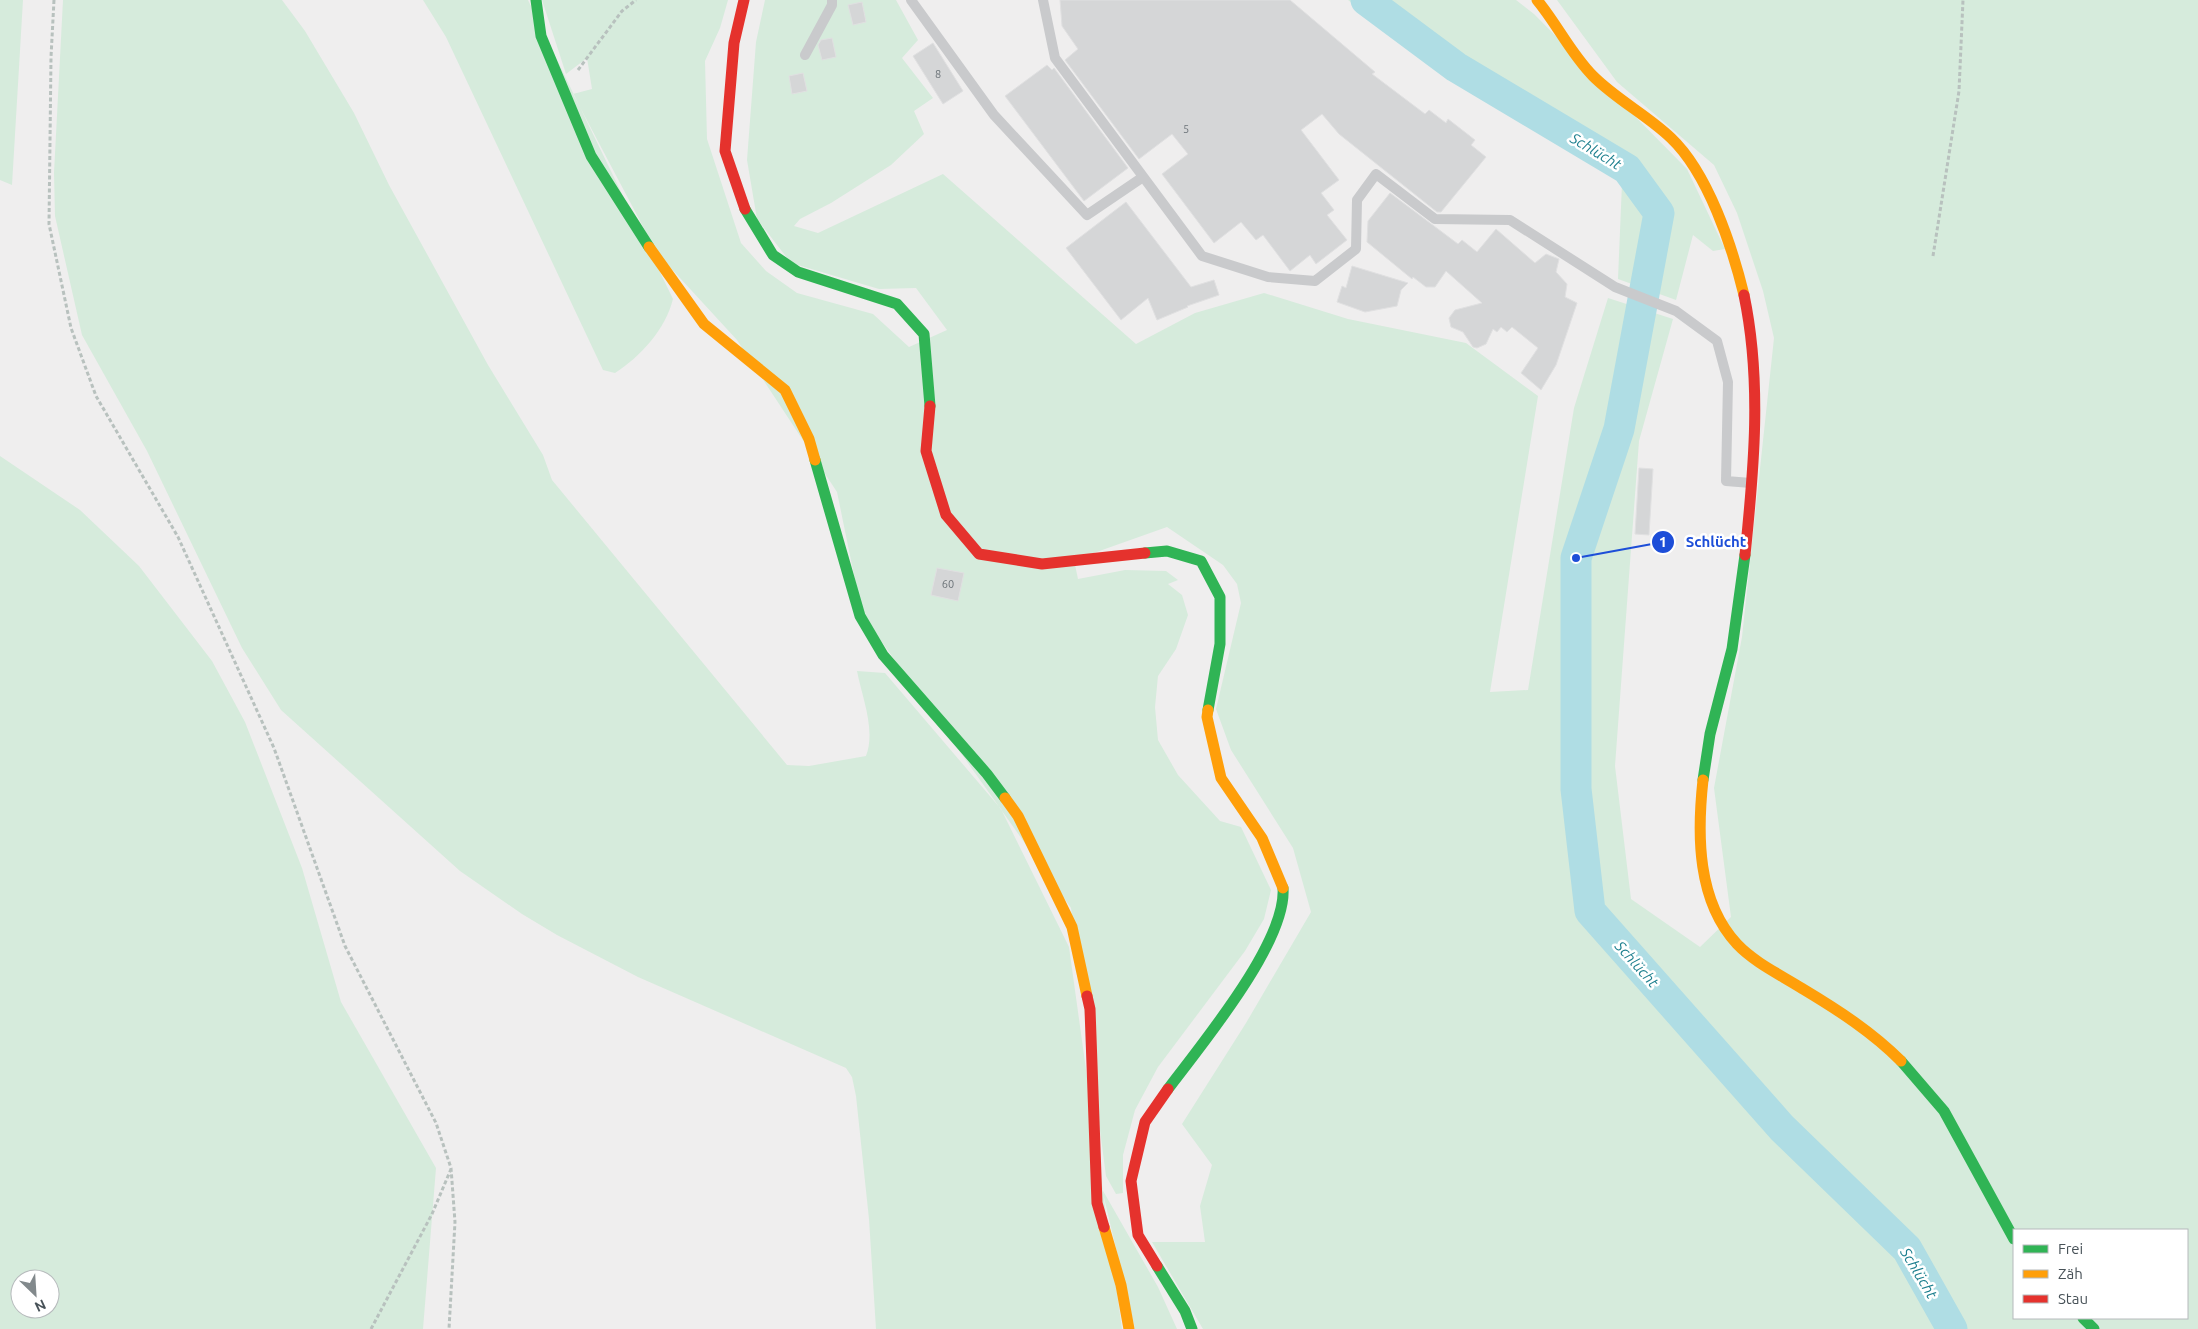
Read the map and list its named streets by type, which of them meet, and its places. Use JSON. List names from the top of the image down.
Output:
{
  "water": ["Schlücht"],
  "places": ["Schlücht"],
  "house_numbers": ["8", "5", "60"],
  "legend": ["Frei", "Zäh", "Stau"],
  "north": "bottom right"
}
